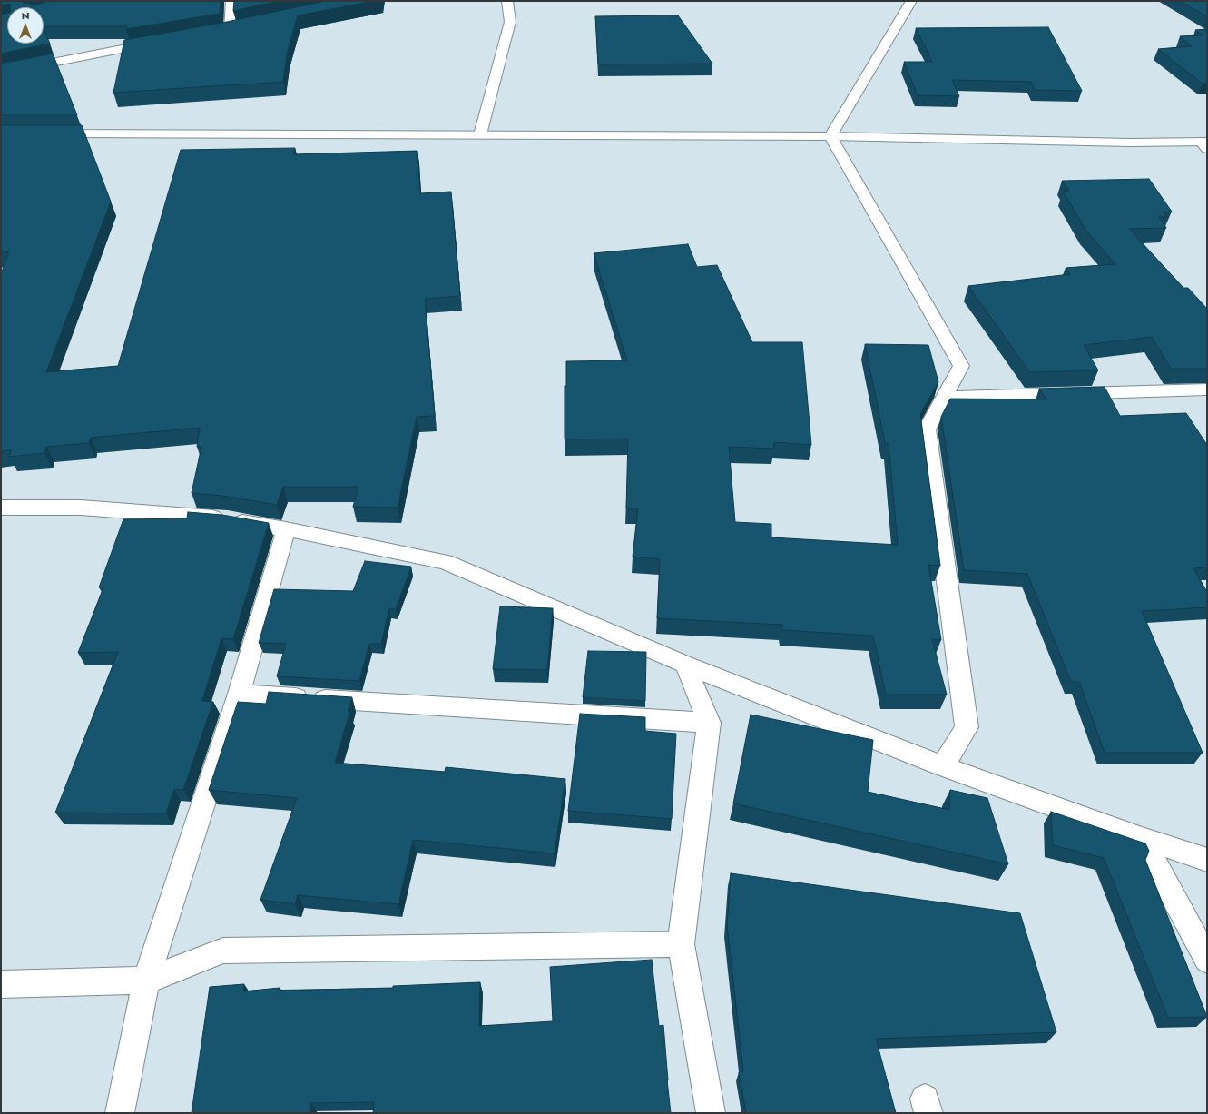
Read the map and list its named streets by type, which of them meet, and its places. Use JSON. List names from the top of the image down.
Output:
{
  "north": "top"
}
